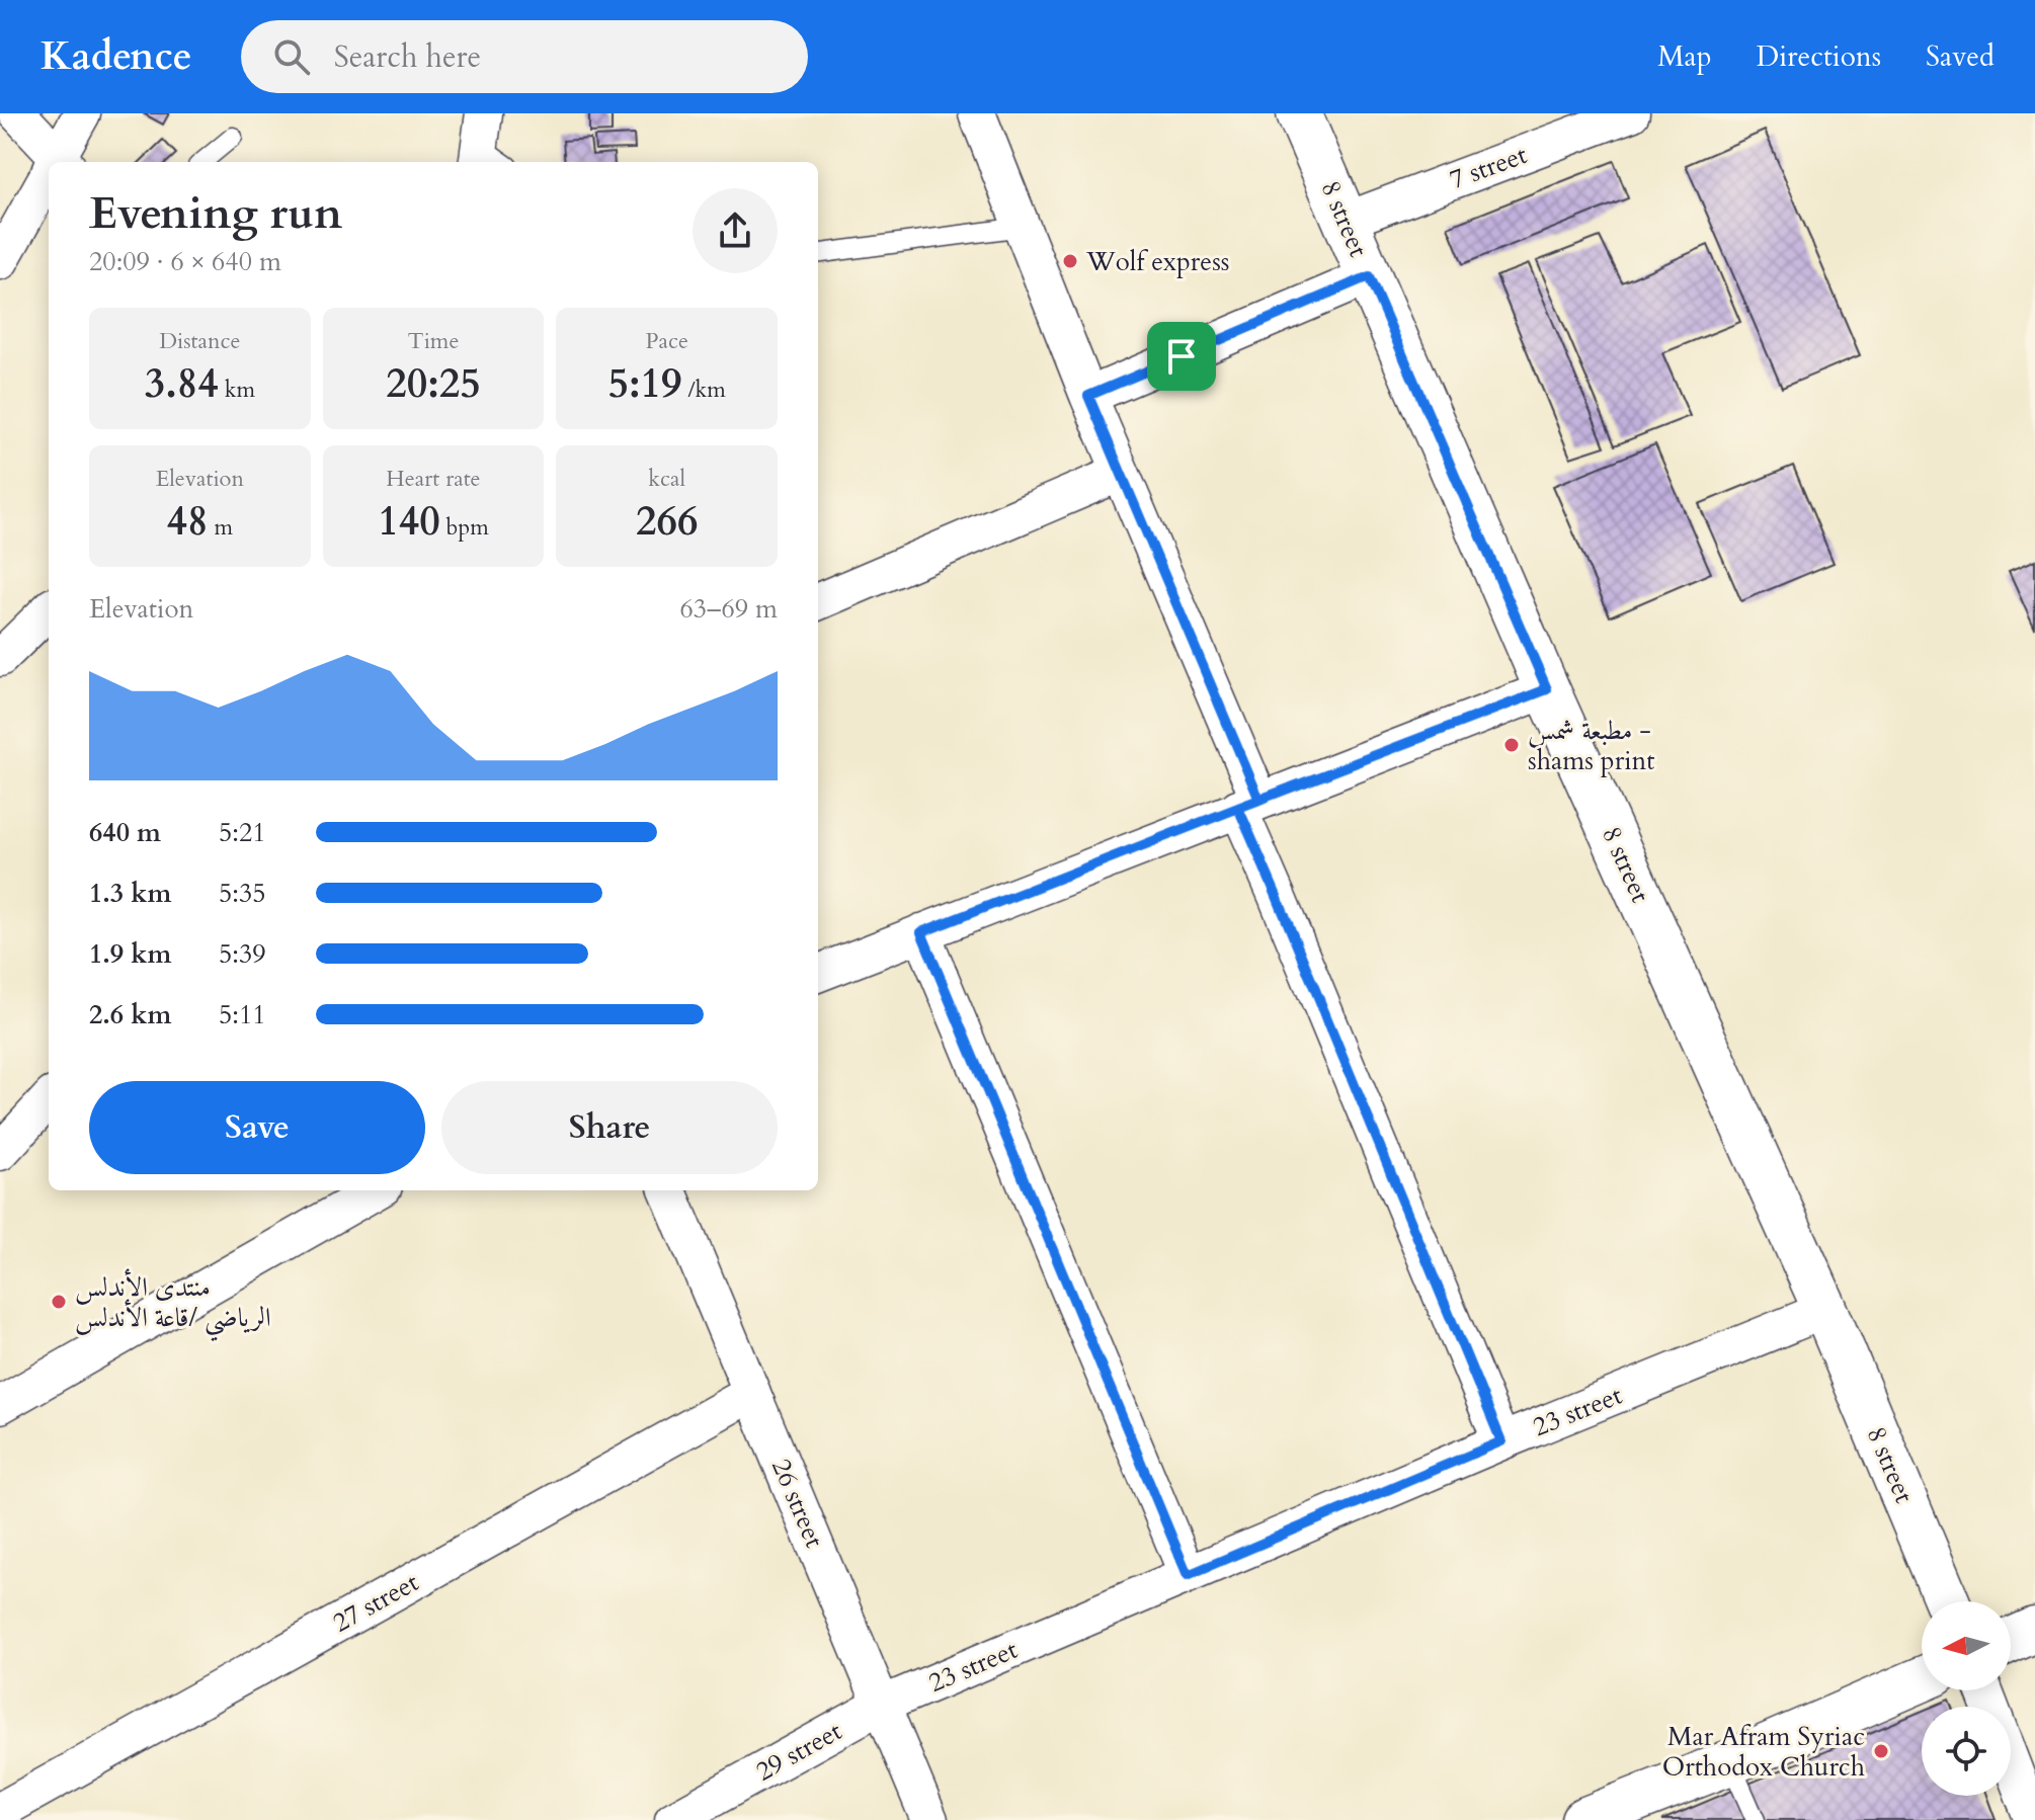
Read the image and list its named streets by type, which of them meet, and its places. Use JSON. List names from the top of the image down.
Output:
{
  "streets": {
    "street": [
      "7 street",
      "8 street",
      "23 street",
      "26 street",
      "27 street",
      "29 street"
    ]
  },
  "crossings": [
    ["7 street", "8 street"],
    ["8 street", "23 street"],
    ["23 street", "26 street"],
    ["23 street", "29 street"],
    ["26 street", "27 street"],
    ["26 street", "29 street"]
  ],
  "places": [
    "Wolf express",
    "مطبعة شمس - shams print",
    "منتدى الأندلس الرياضي /قاعة الأندلس",
    "Mar Afram Syriac Orthodox Church"
  ],
  "north": "left",
  "page": {
    "header": "Kadence",
    "search": "Search here",
    "nav": ["Map", "Directions", "Saved"],
    "heading": ["Evening run", "20:09 · 6 × 640 m"],
    "stats": [
      ["Distance", "3.84 km"],
      ["Time", "20:25"],
      ["Pace", "5:19 /km"],
      ["Elevation", "48 m"],
      ["Heart rate", "140 bpm"],
      ["kcal", "266"]
    ],
    "chart": ["Elevation", "63–69 m"],
    "list": [
      {
        "name": "640 m",
        "note": "5:21"
      },
      {
        "name": "1.3 km",
        "note": "5:35"
      },
      {
        "name": "1.9 km",
        "note": "5:39"
      },
      {
        "name": "2.6 km",
        "note": "5:11"
      }
    ],
    "buttons": ["Save", "Share"]
  }
}
